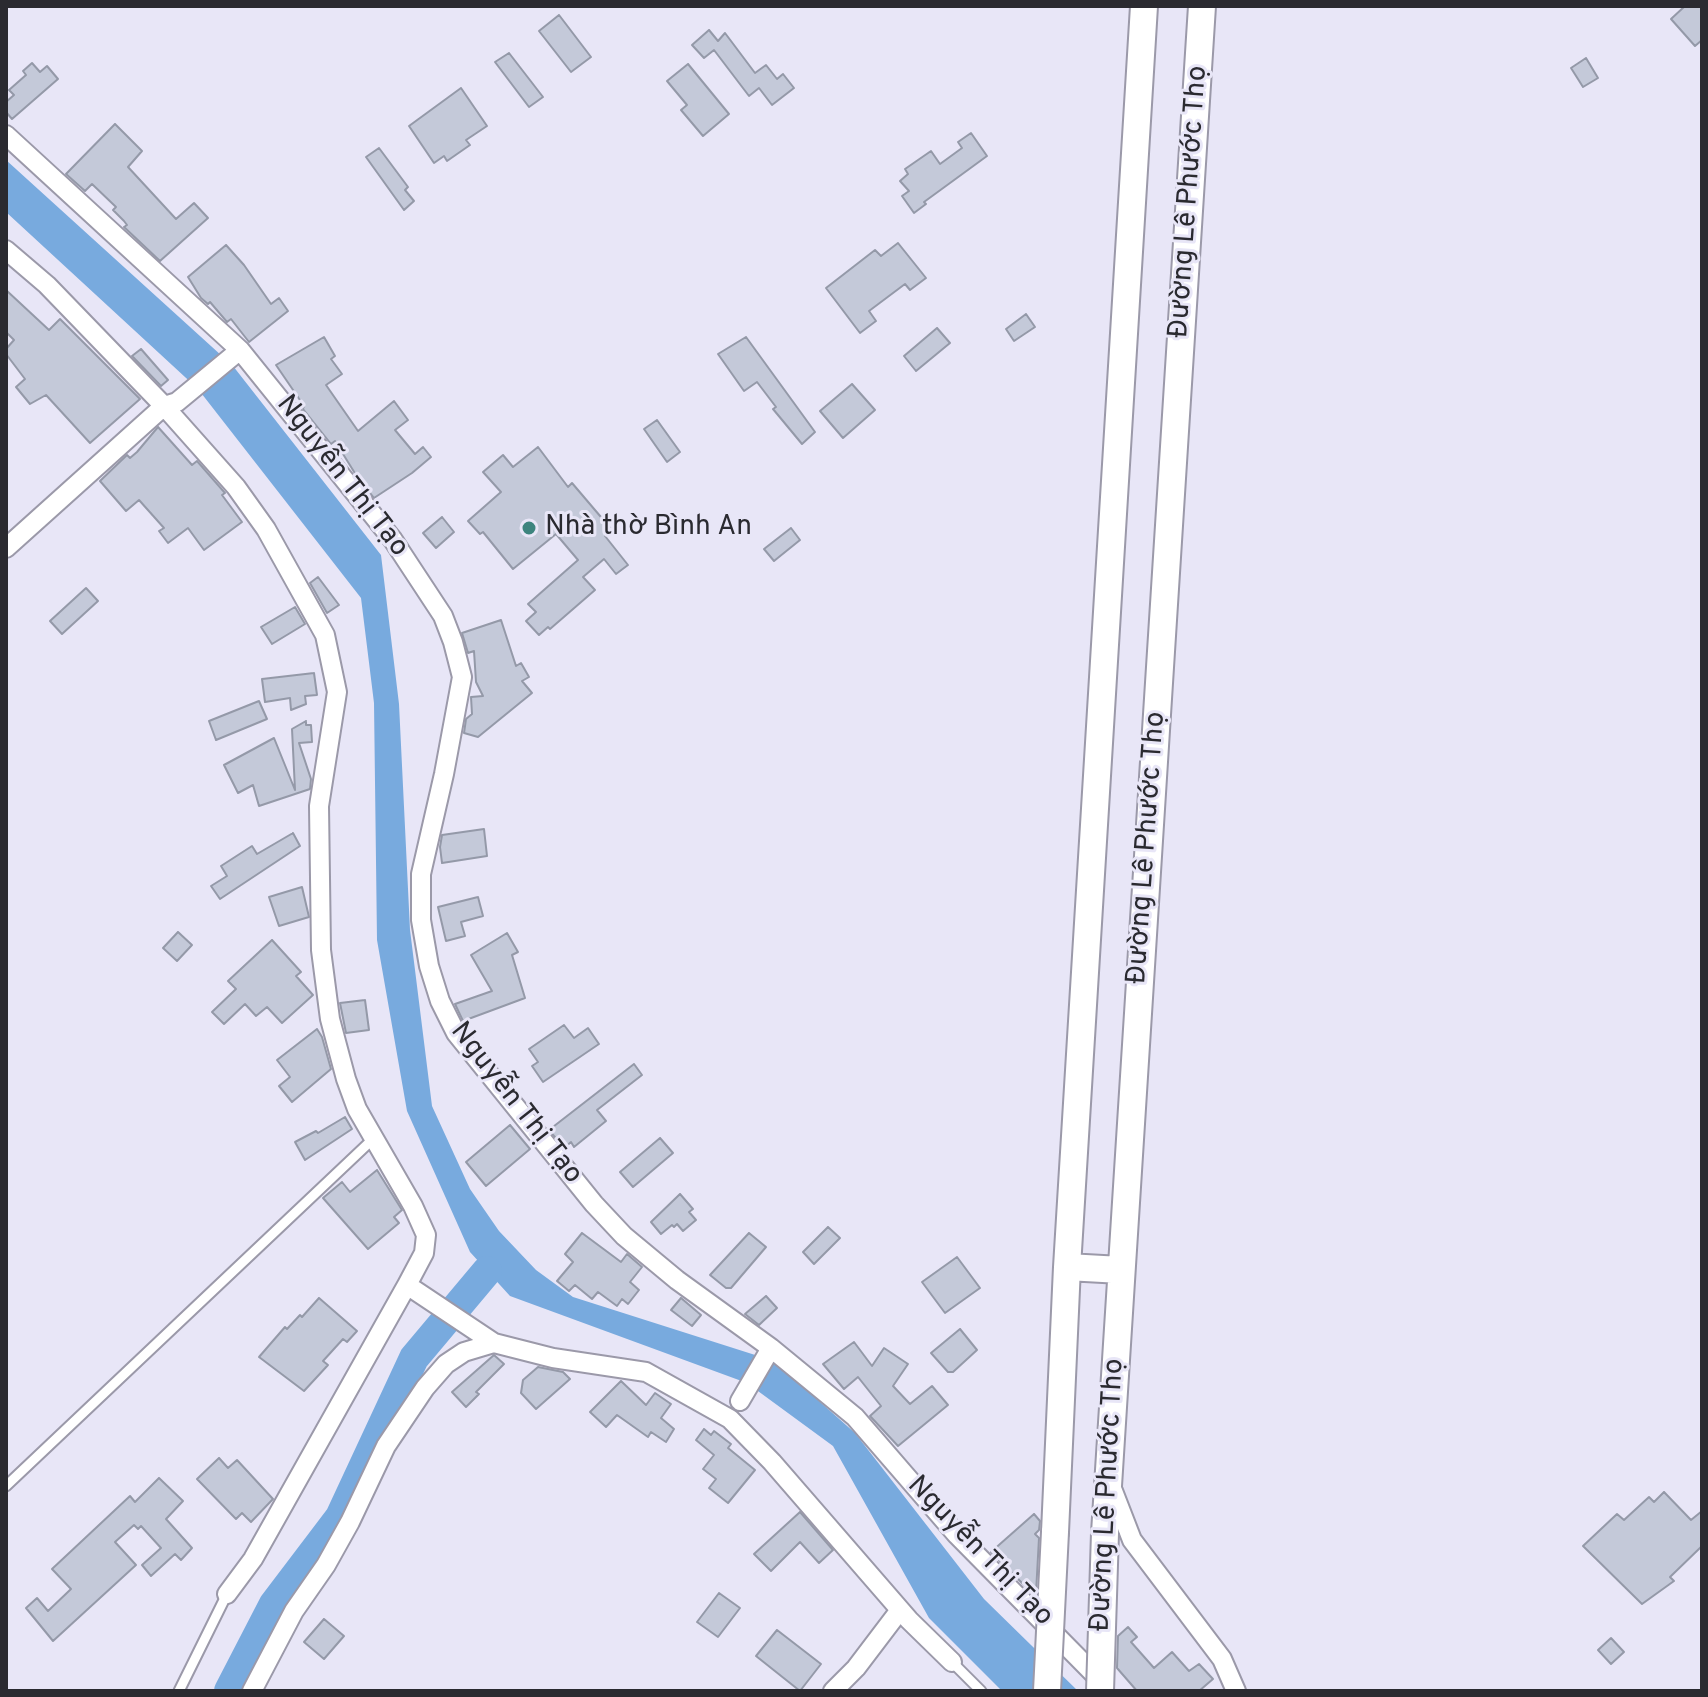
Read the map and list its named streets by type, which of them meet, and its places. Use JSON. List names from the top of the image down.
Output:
{
  "streets": {
    "street": ["Đường Lê Phước Thọ", "Nguyễn Thị Tạo"]
  },
  "places": ["Nhà thờ Bình An"]
}
